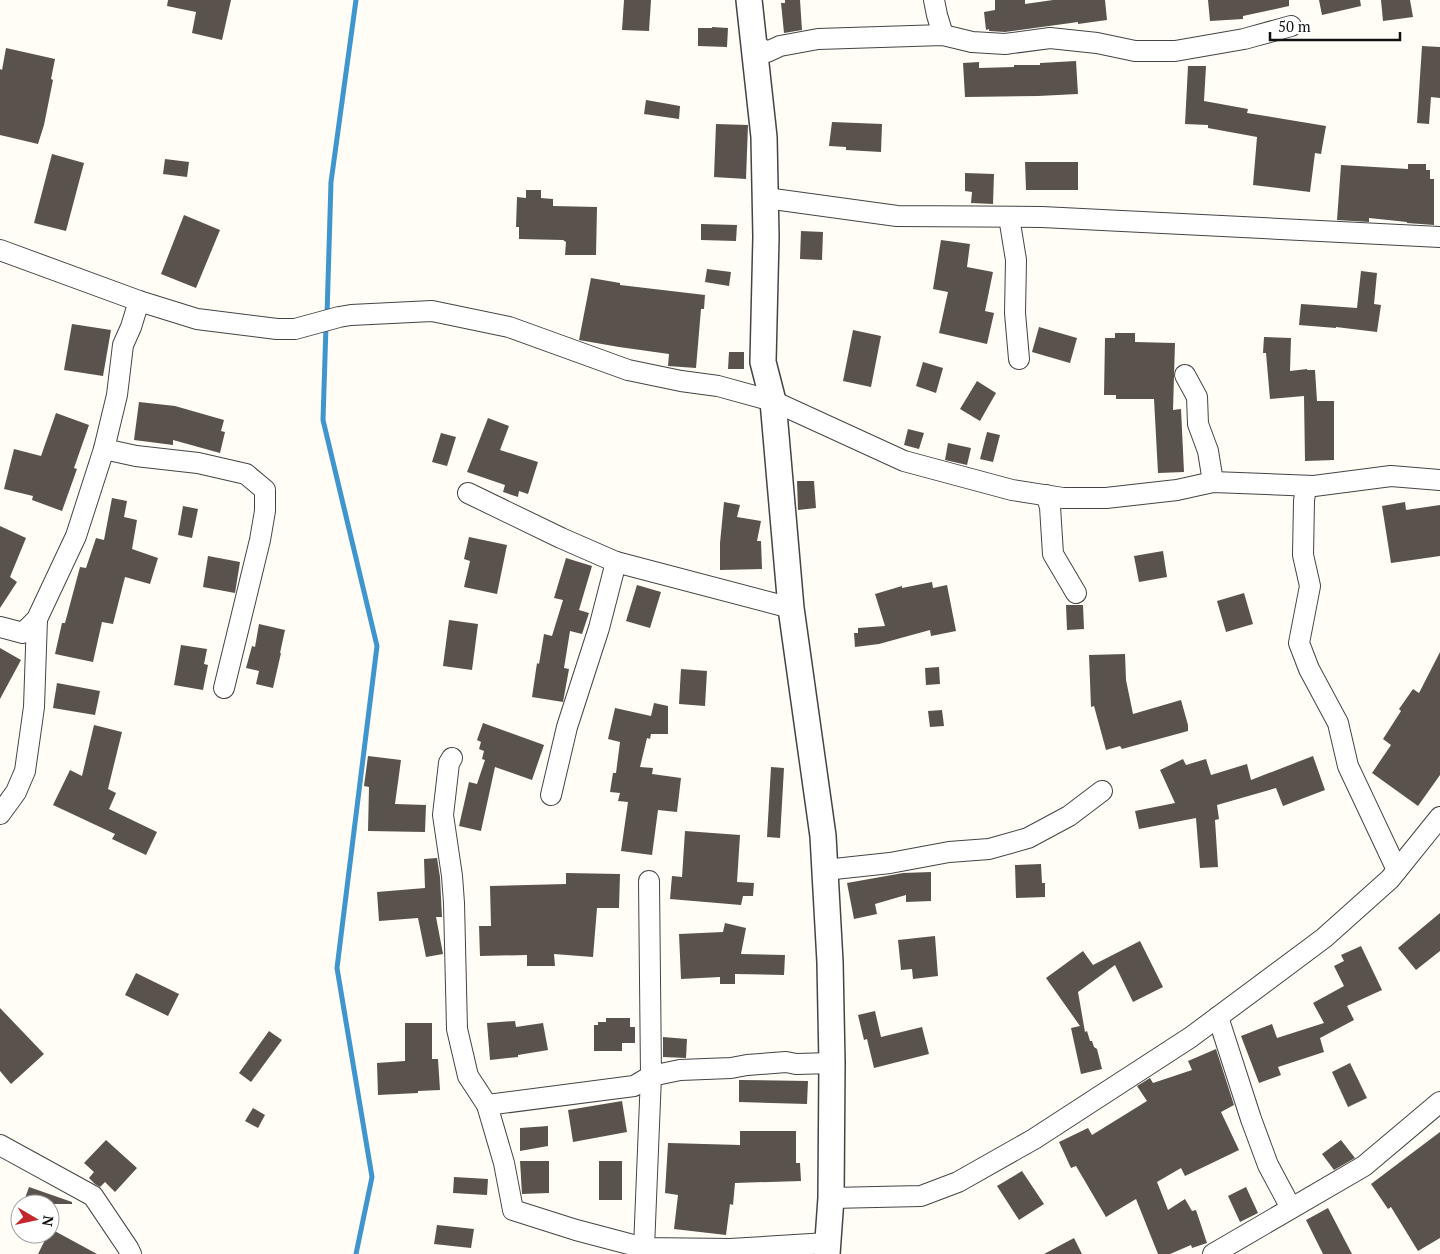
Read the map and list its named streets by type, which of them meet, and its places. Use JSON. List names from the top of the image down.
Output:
{
  "scale_bar": "50 m",
  "north": "right"
}
